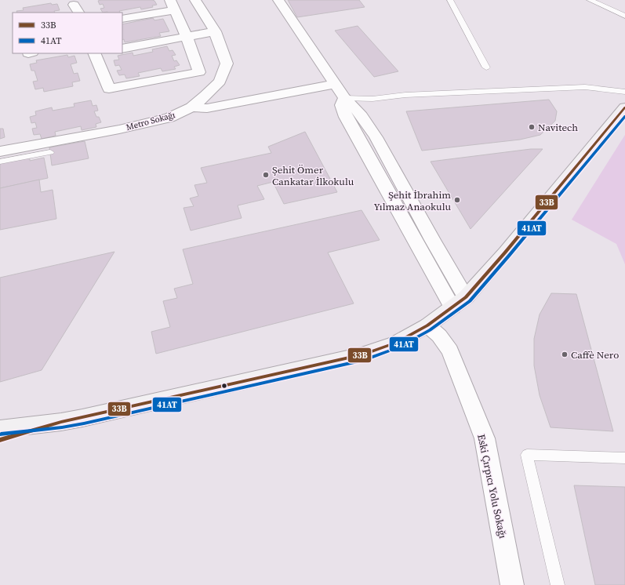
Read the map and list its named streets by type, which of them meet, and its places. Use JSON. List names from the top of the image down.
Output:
{
  "streets": {
    "street": ["Metro Sokağı", "Eski Çırpıcı Yolu Sokağı"]
  },
  "places": [
    "Navitech",
    "Şehit Ömer Cankatar İlkokulu",
    "Şehit İbrahim Yılmaz Anaokulu",
    "Caffè Nero"
  ],
  "lines": ["transit line 33B", "transit line 41AT"],
  "legend": ["33B", "41AT"]
}
